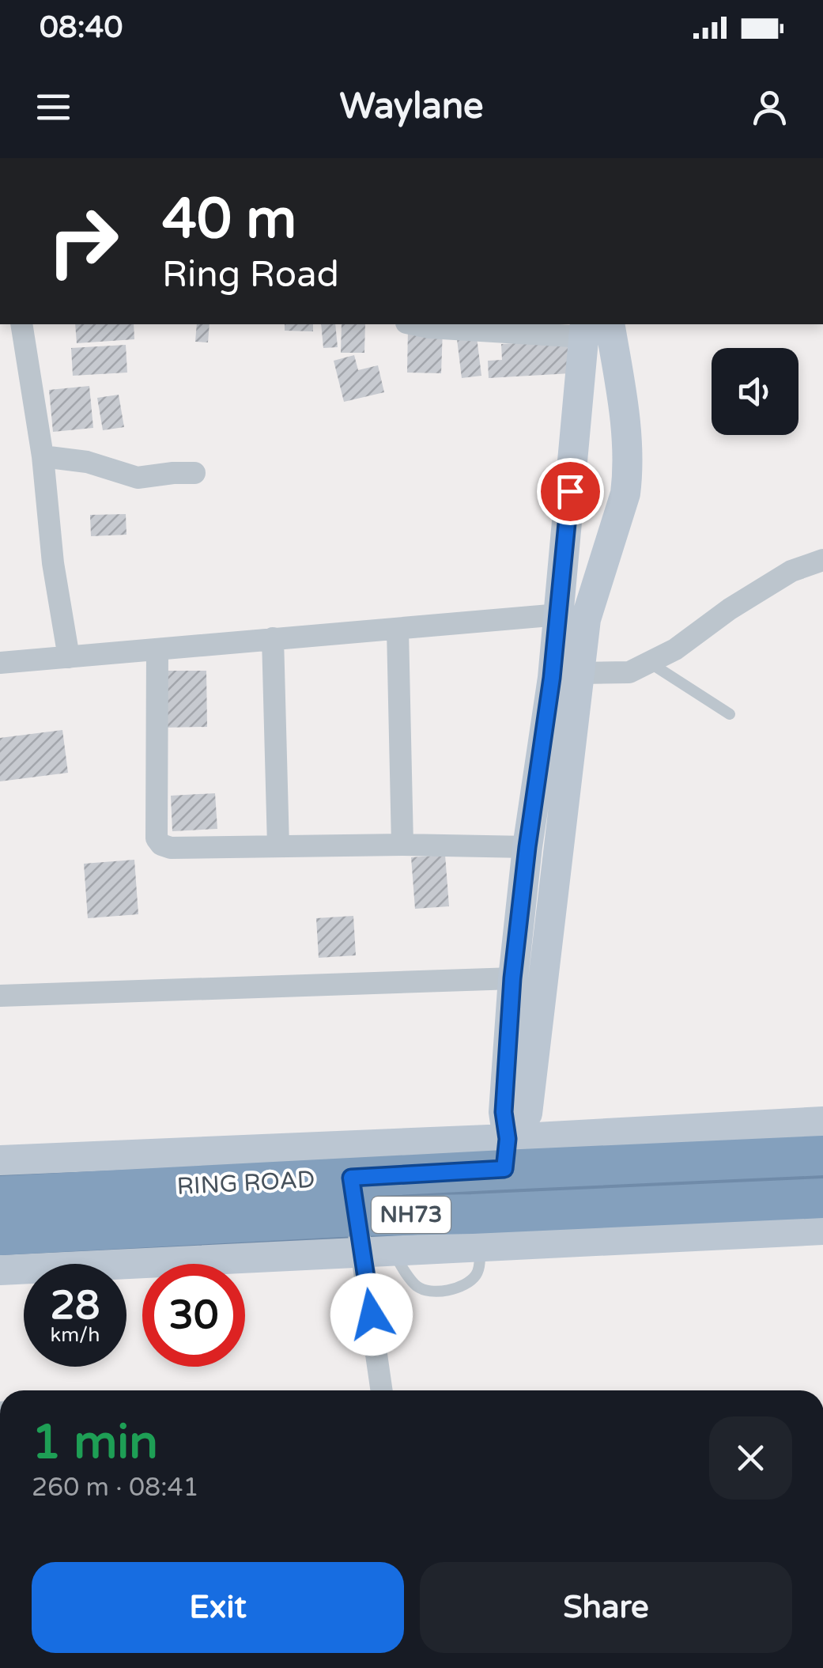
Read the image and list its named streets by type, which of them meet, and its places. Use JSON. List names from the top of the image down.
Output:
{
  "streets": {
    "highway": ["RING ROAD", "NH73"]
  },
  "page": {
    "status": "08:40",
    "header": "Waylane",
    "turn": ["40 m", "Ring Road"],
    "speed": "28 km/h",
    "limit": "30",
    "heading": ["1 min", "260 m · 08:41"],
    "buttons": ["Exit", "Share"]
  }
}
